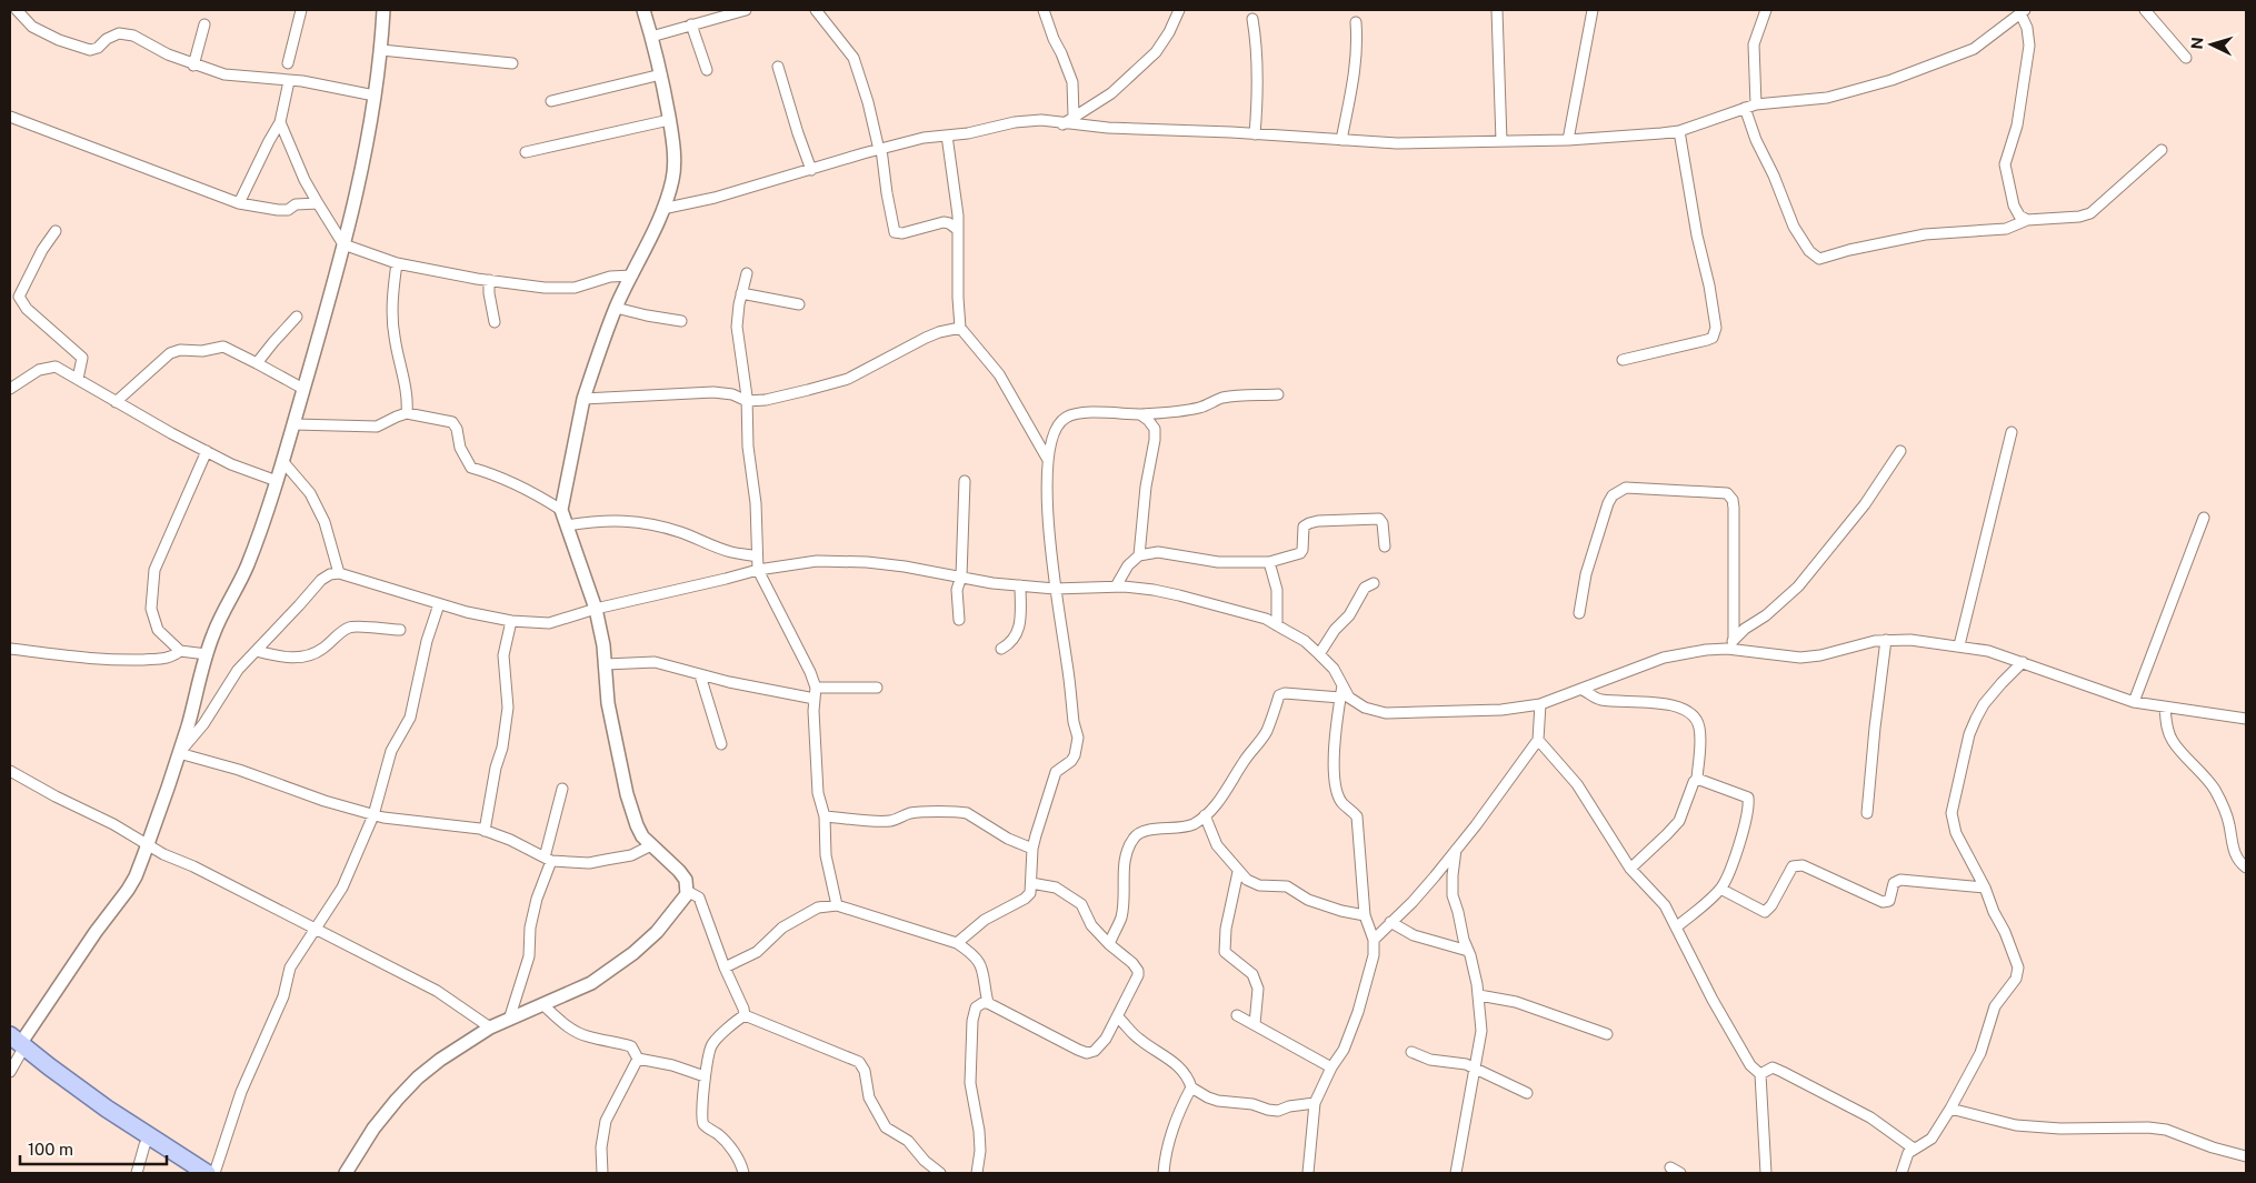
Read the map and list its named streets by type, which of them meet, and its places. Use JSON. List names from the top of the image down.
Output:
{
  "scale_bar": "100 m",
  "north": "left"
}
